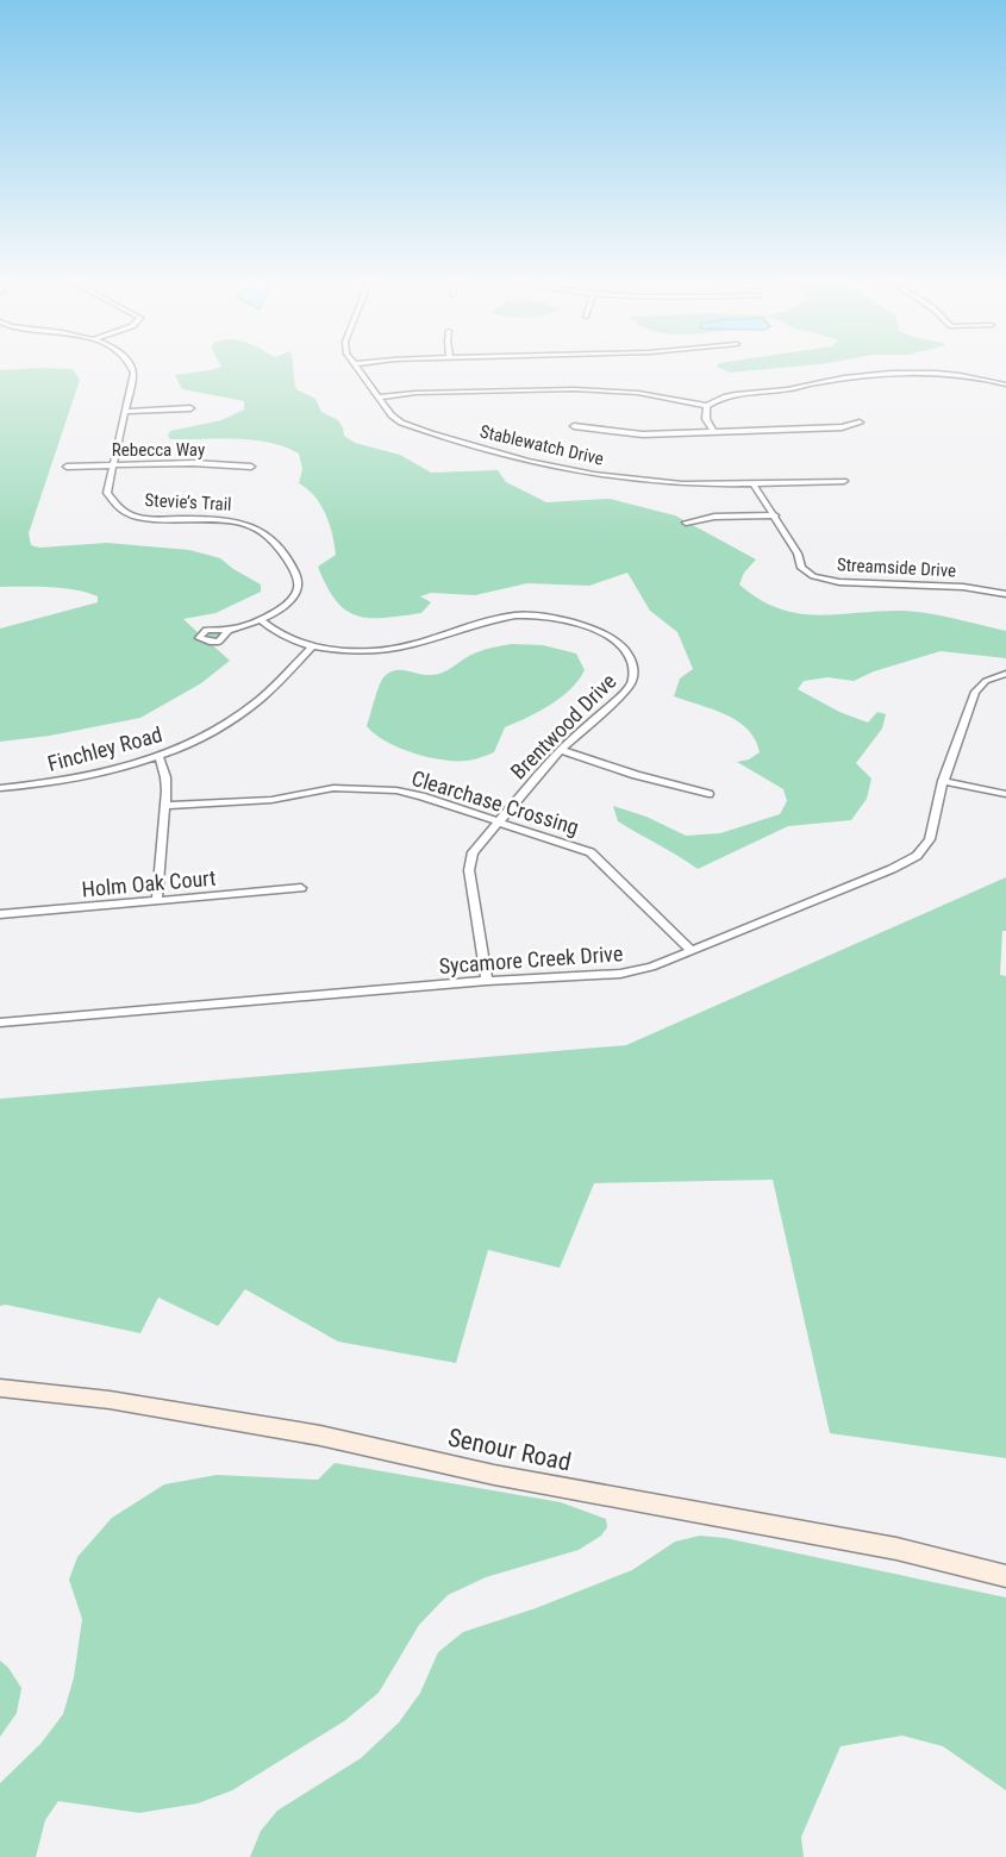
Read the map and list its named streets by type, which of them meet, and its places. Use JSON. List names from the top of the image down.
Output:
{
  "streets": {
    "street": [
      "Stablewatch Drive",
      "Rebecca Way",
      "Stevie’s Trail",
      "Streamside Drive",
      "Brentwood Drive",
      "Finchley Road",
      "Clearchase Crossing",
      "Holm Oak Court",
      "Sycamore Creek Drive",
      "Senour Road"
    ]
  },
  "crossings": [
    ["Stablewatch Drive", "Streamside Drive"],
    ["Rebecca Way", "Stevie’s Trail"],
    ["Stevie’s Trail", "Brentwood Drive"],
    ["Brentwood Drive", "Finchley Road"],
    ["Brentwood Drive", "Clearchase Crossing"],
    ["Brentwood Drive", "Sycamore Creek Drive"],
    ["Clearchase Crossing", "Sycamore Creek Drive"]
  ]
}
